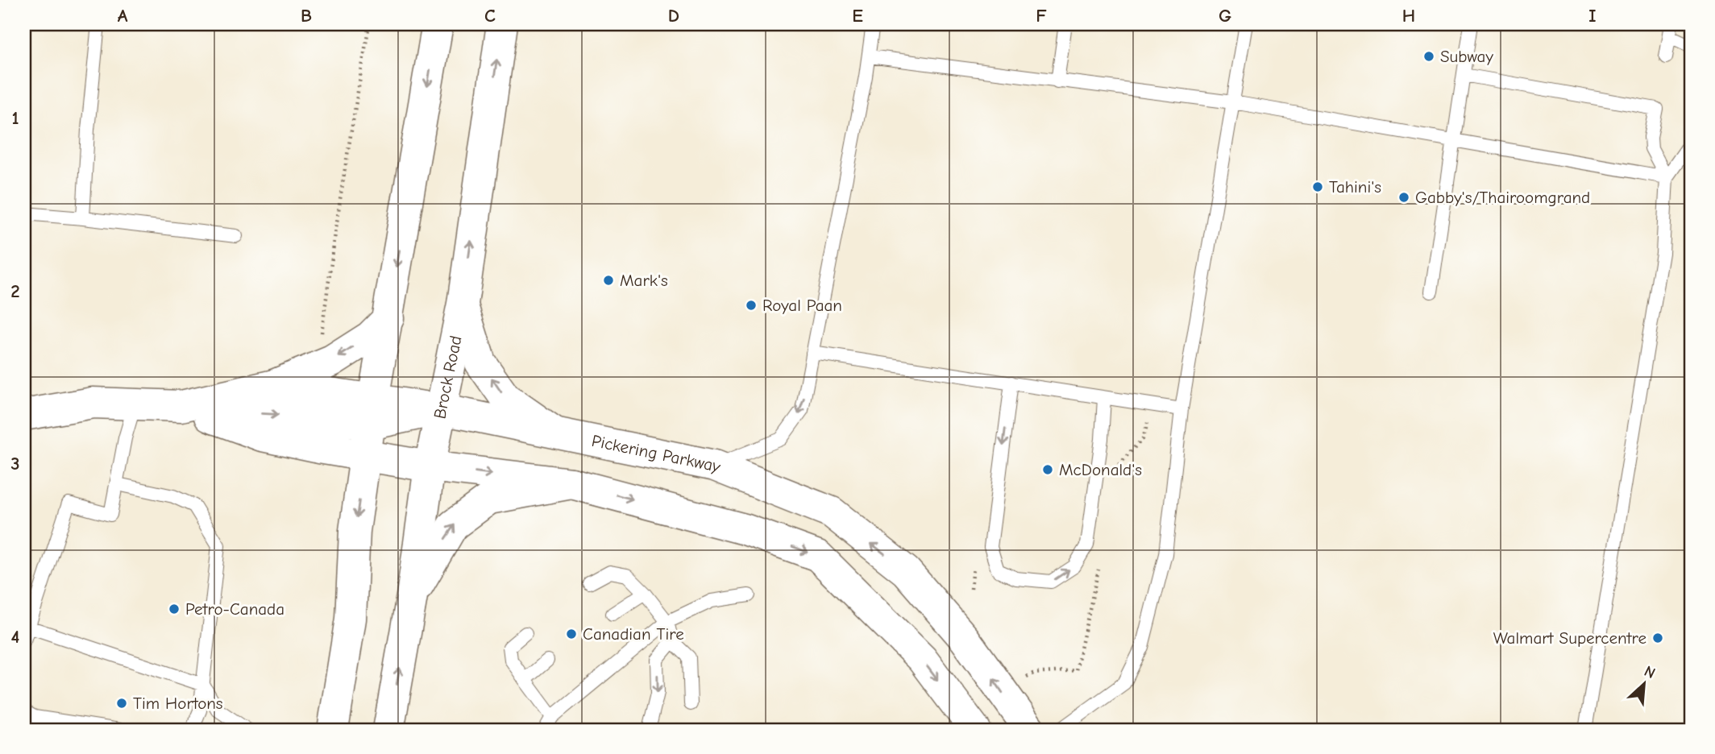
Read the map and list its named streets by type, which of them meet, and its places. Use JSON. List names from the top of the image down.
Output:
{
  "streets": {
    "main road": ["Brock Road", "Pickering Parkway"]
  },
  "crossings": [
    ["Brock Road", "Pickering Parkway"]
  ],
  "places": [
    "Subway",
    "Tahini's",
    "Gabby's/Thairoomgrand",
    "Mark's",
    "Royal Paan",
    "McDonald's",
    "Petro-Canada",
    "Canadian Tire",
    "Walmart Supercentre",
    "Tim Hortons"
  ],
  "north": "top right",
  "grid": {
    "columns": [
      "A",
      "B",
      "C",
      "D",
      "E",
      "F",
      "G",
      "H",
      "I"
    ],
    "rows": [
      "1",
      "2",
      "3",
      "4"
    ]
  }
}
